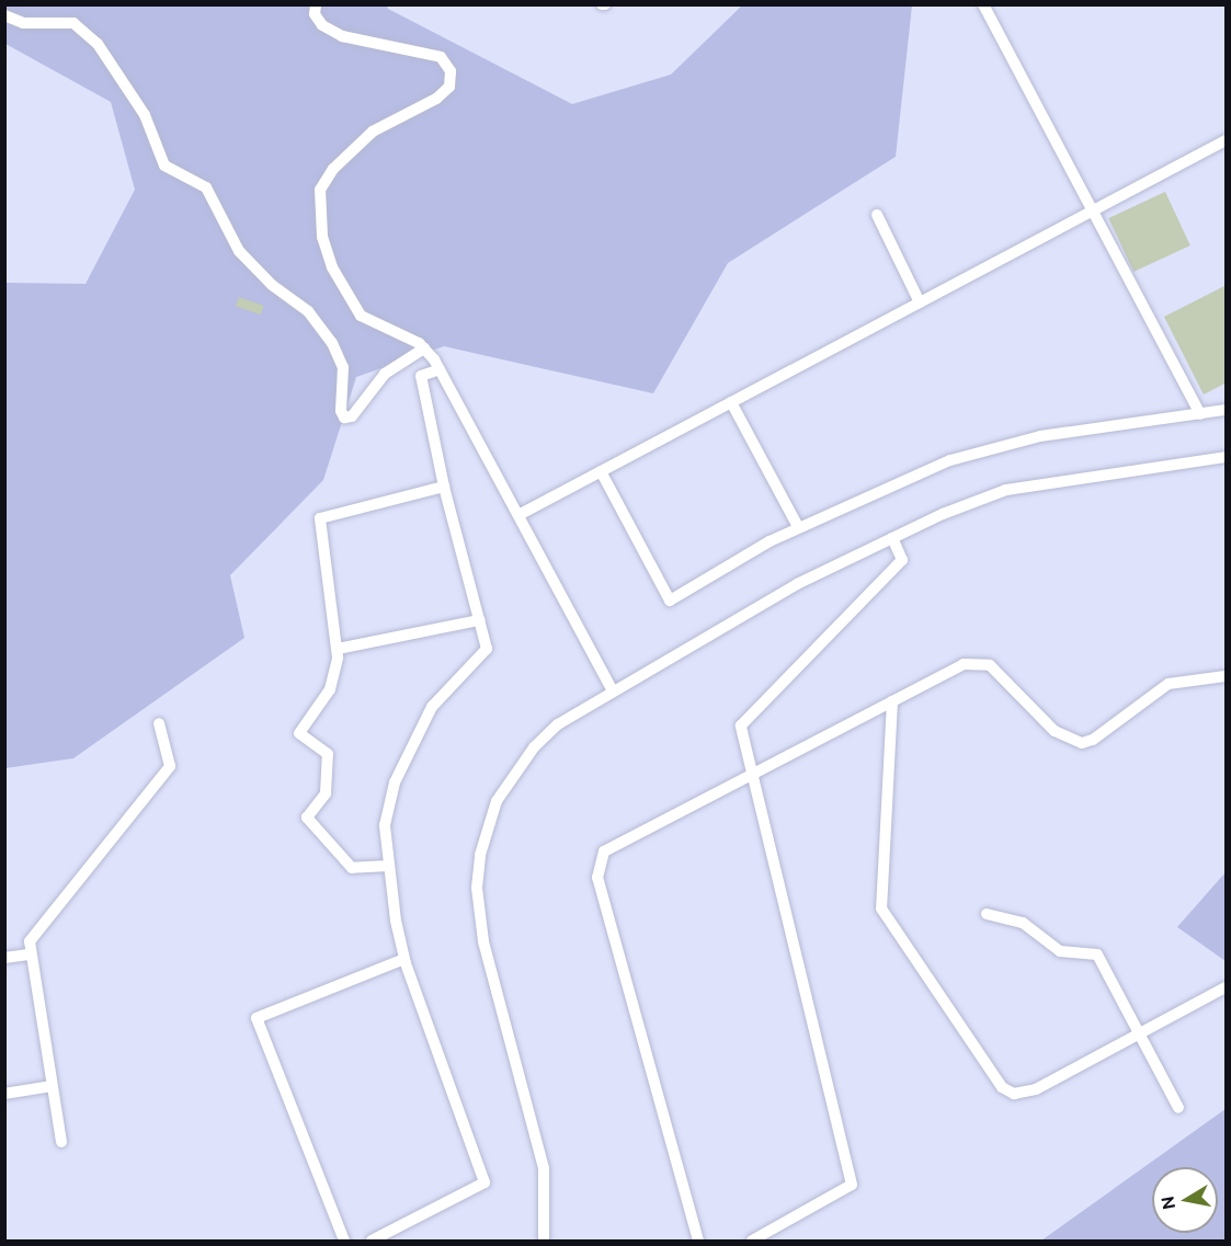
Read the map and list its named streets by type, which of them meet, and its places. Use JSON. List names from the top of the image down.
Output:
{
  "north": "left"
}
